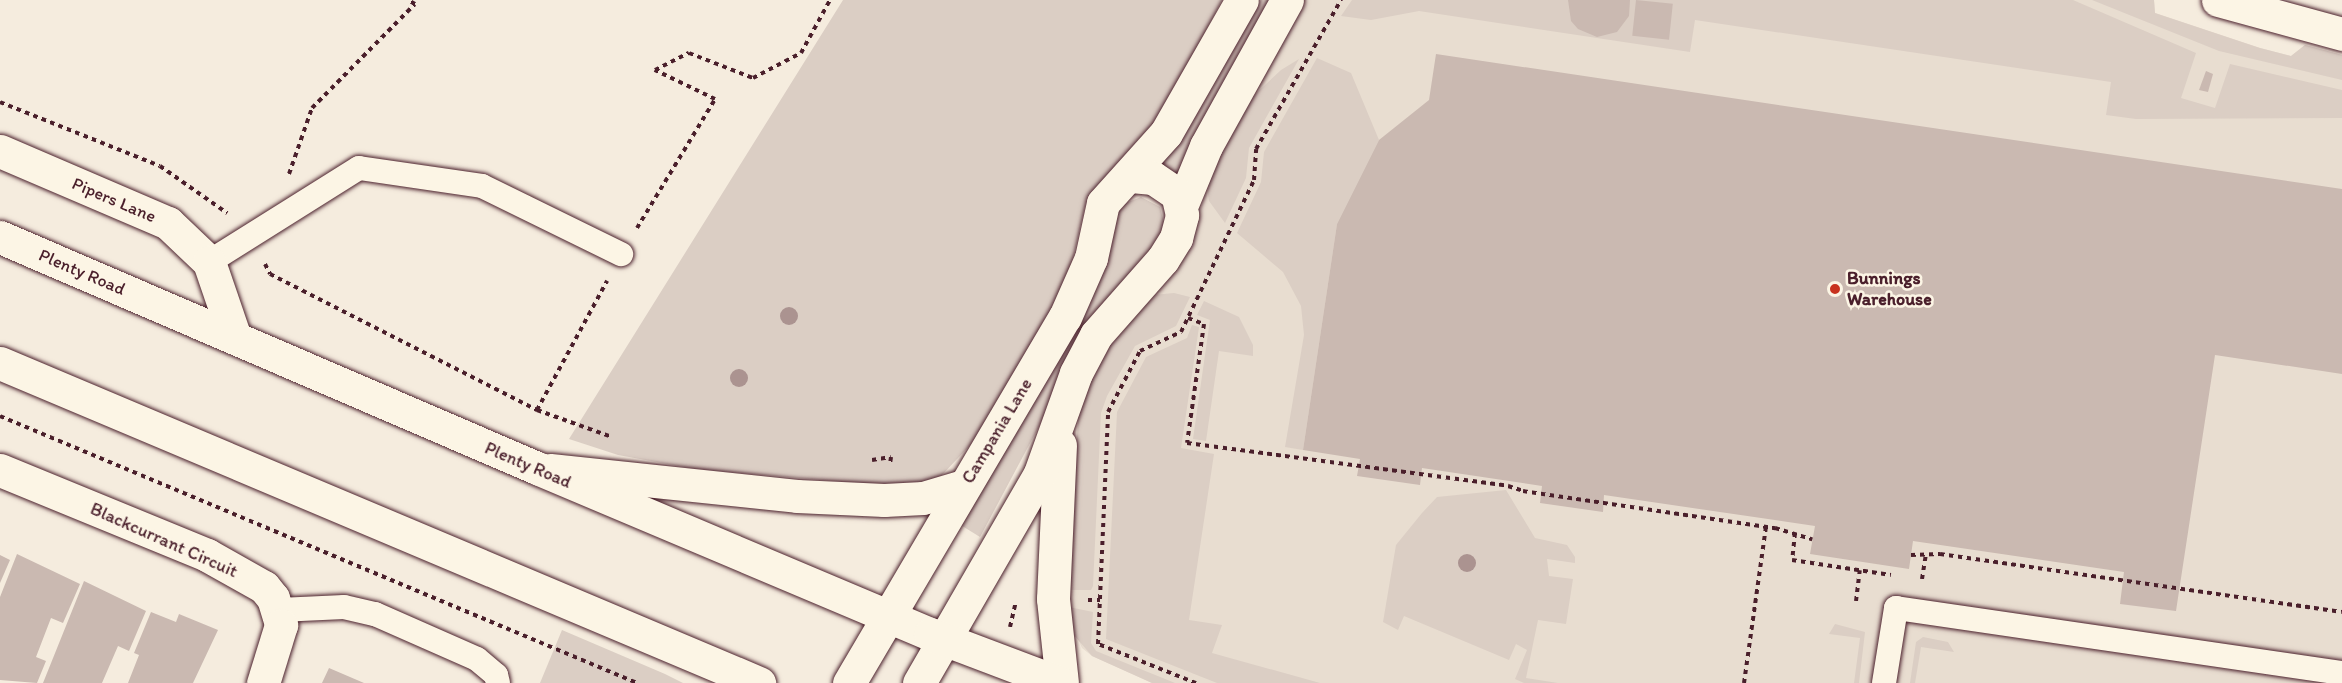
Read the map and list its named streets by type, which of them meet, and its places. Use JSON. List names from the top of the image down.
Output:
{
  "streets": {
    "main road": [
      "Pipers Lane",
      "Plenty Road",
      "Campania Lane",
      "Blackcurrant Circuit"
    ]
  },
  "crossings": [
    ["Pipers Lane", "Plenty Road"],
    ["Plenty Road", "Campania Lane"]
  ],
  "places": ["Bunnings Warehouse"]
}
